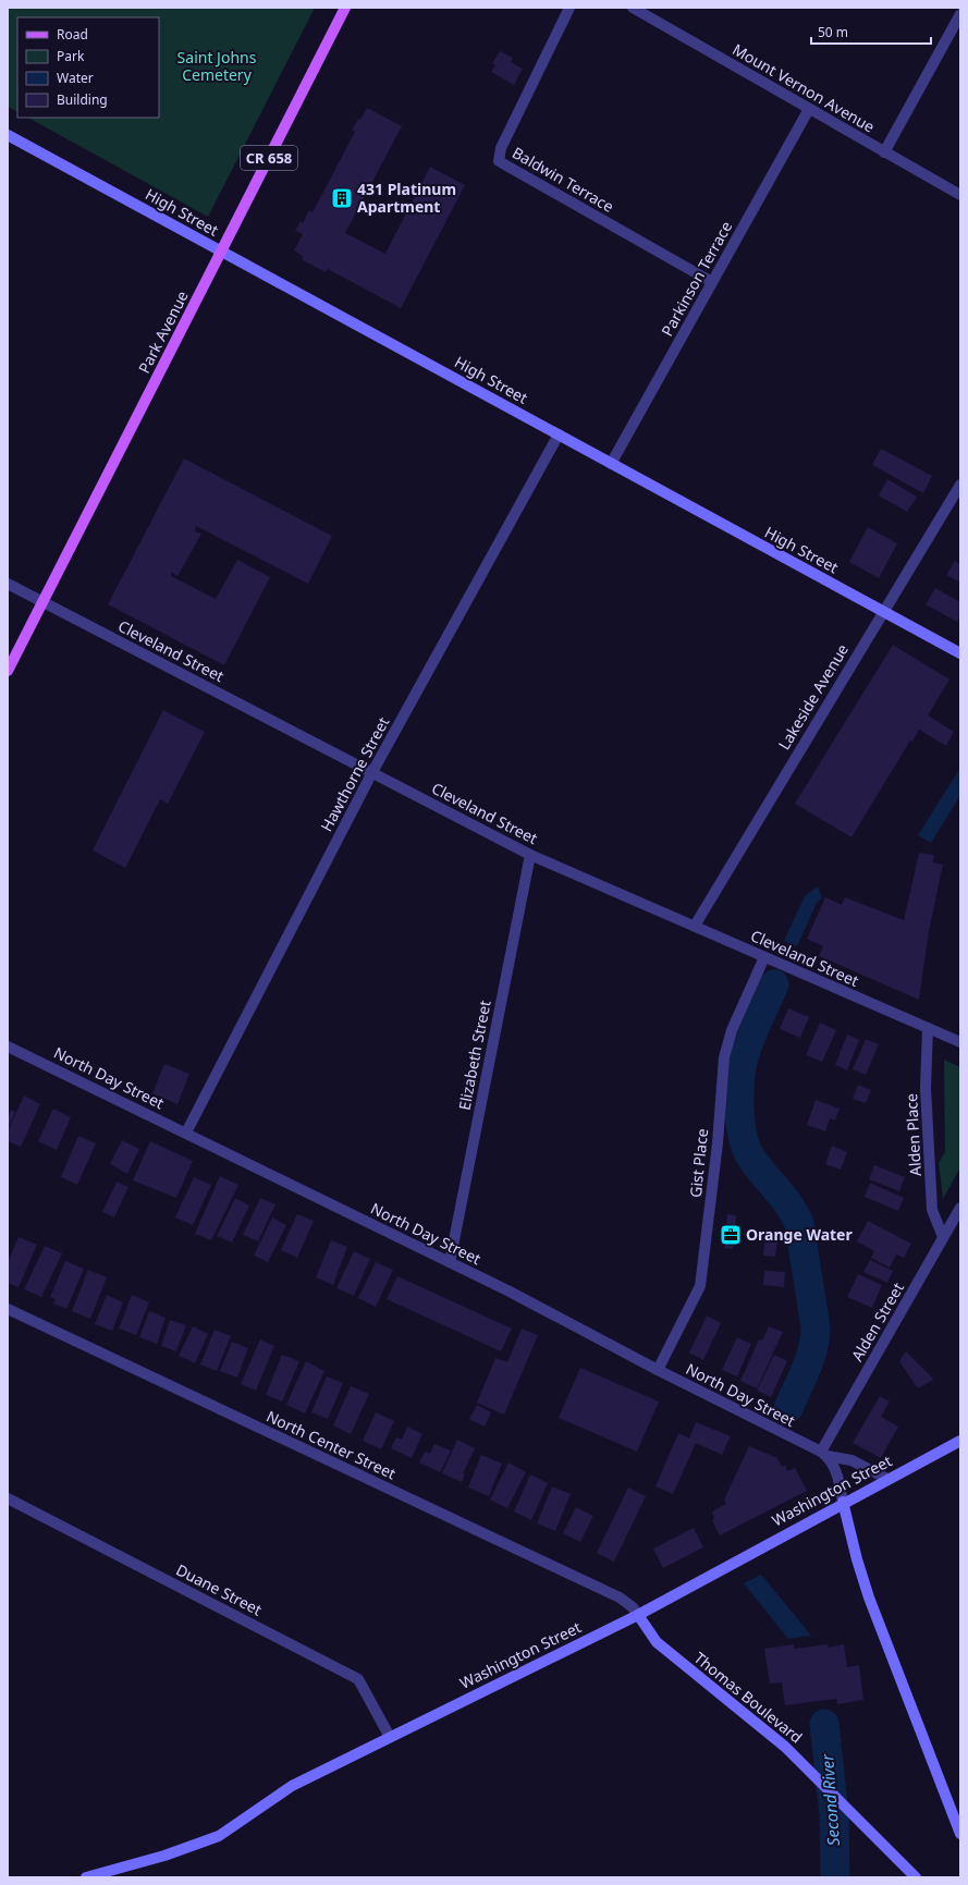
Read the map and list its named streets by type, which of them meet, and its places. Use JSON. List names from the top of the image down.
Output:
{
  "streets": {
    "main road": [
      "CR 658",
      "High Street",
      "Park Avenue",
      "Washington Street",
      "Thomas Boulevard"
    ],
    "street": [
      "Mount Vernon Avenue",
      "Baldwin Terrace",
      "Parkinson Terrace",
      "Cleveland Street",
      "Lakeside Avenue",
      "Hawthorne Street",
      "Elizabeth Street",
      "North Day Street",
      "Alden Place",
      "Gist Place",
      "Alden Street",
      "North Center Street",
      "Duane Street"
    ]
  },
  "crossings": [
    ["Mount Vernon Avenue", "Parkinson Terrace"],
    ["Baldwin Terrace", "Parkinson Terrace"],
    ["High Street", "Parkinson Terrace"],
    ["High Street", "Park Avenue"],
    ["High Street", "Lakeside Avenue"],
    ["High Street", "Hawthorne Street"],
    ["Park Avenue", "Cleveland Street"],
    ["Cleveland Street", "Lakeside Avenue"],
    ["Cleveland Street", "Hawthorne Street"],
    ["Cleveland Street", "Elizabeth Street"],
    ["Cleveland Street", "Alden Place"],
    ["Cleveland Street", "Gist Place"],
    ["Hawthorne Street", "North Day Street"],
    ["Elizabeth Street", "North Day Street"],
    ["North Day Street", "Gist Place"],
    ["North Day Street", "Alden Street"],
    ["North Day Street", "Washington Street"],
    ["Alden Place", "Alden Street"],
    ["North Center Street", "Washington Street"],
    ["North Center Street", "Thomas Boulevard"],
    ["Washington Street", "Duane Street"],
    ["Washington Street", "Thomas Boulevard"]
  ],
  "water": ["Second River"],
  "parks": ["Saint Johns Cemetery"],
  "places": {
    "building": ["431 Platinum Apartment"],
    "office": ["Orange Water"]
  },
  "legend": [
    "Road",
    "Park",
    "Water",
    "Building"
  ],
  "scale_bar": "50 m"
}
